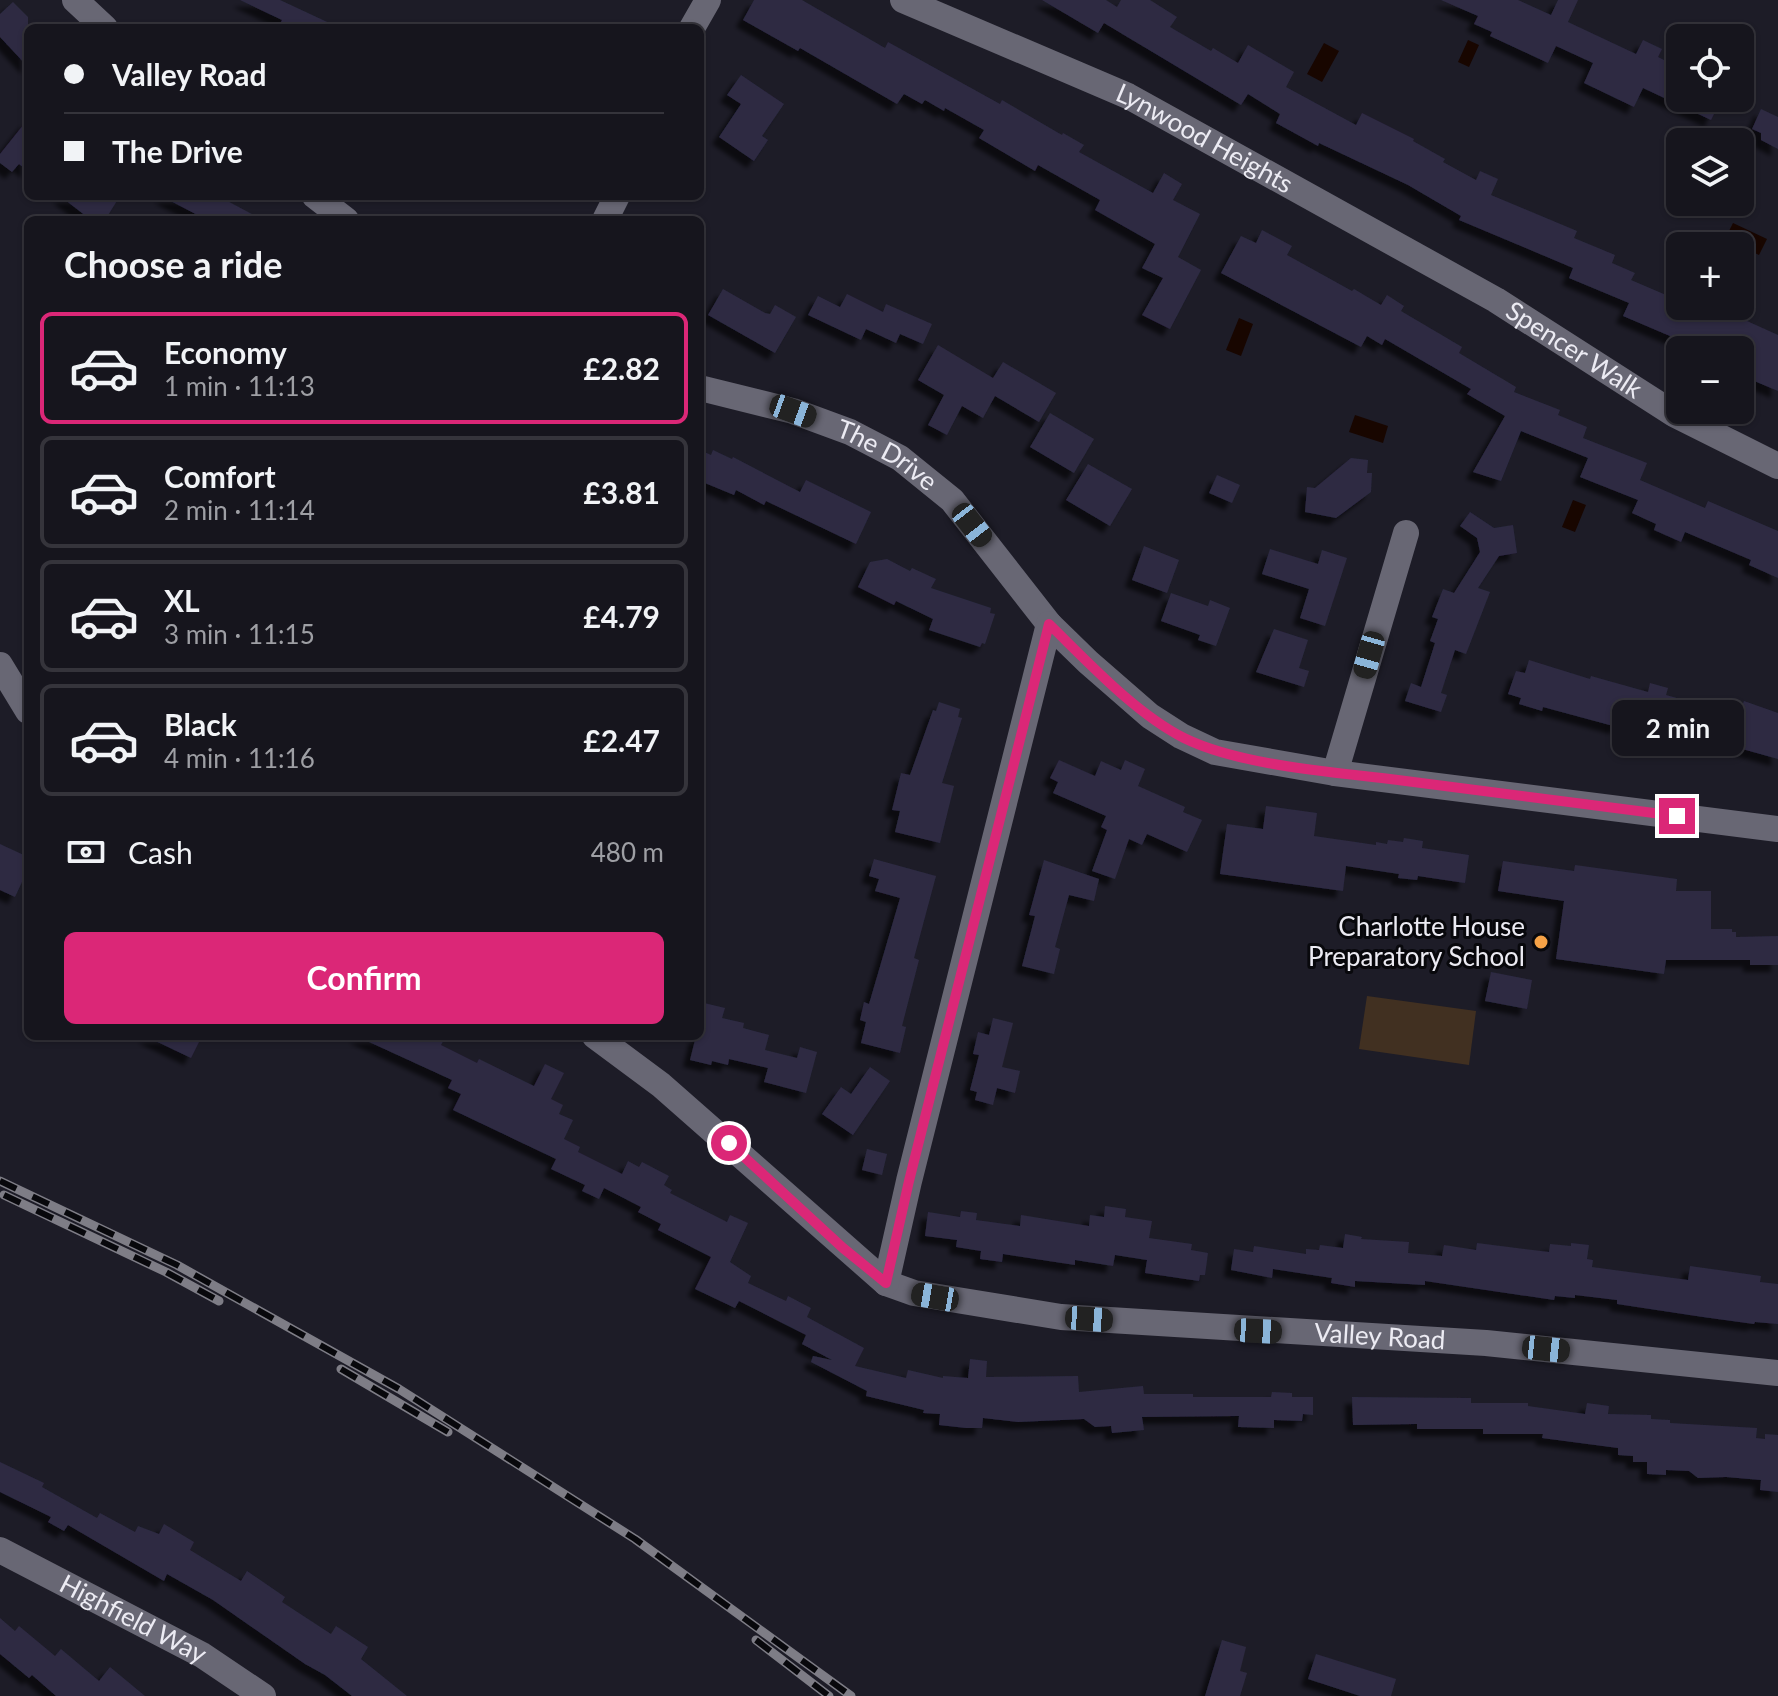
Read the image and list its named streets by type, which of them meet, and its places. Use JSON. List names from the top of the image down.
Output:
{
  "streets": {
    "street": [
      "Lynwood Heights",
      "Spencer Walk",
      "The Drive",
      "Valley Road",
      "Highfield Way"
    ]
  },
  "crossings": [
    ["Lynwood Heights", "Spencer Walk"]
  ],
  "places": ["Charlotte House Preparatory School"],
  "page": {
    "map_buttons": ["+", "−"],
    "banner": ["Valley Road", "The Drive"],
    "heading": "Choose a ride",
    "list": [
      {
        "name": "Economy",
        "note": "1 min · 11:13",
        "value": "£2.82"
      },
      {
        "name": "Comfort",
        "note": "2 min · 11:14",
        "value": "£3.81"
      },
      {
        "name": "XL",
        "note": "3 min · 11:15",
        "value": "£4.79"
      },
      {
        "name": "Black",
        "note": "4 min · 11:16",
        "value": "£2.47"
      }
    ],
    "bubble": "2 min",
    "pay": ["Cash", "480 m"],
    "buttons": "Confirm"
  }
}
